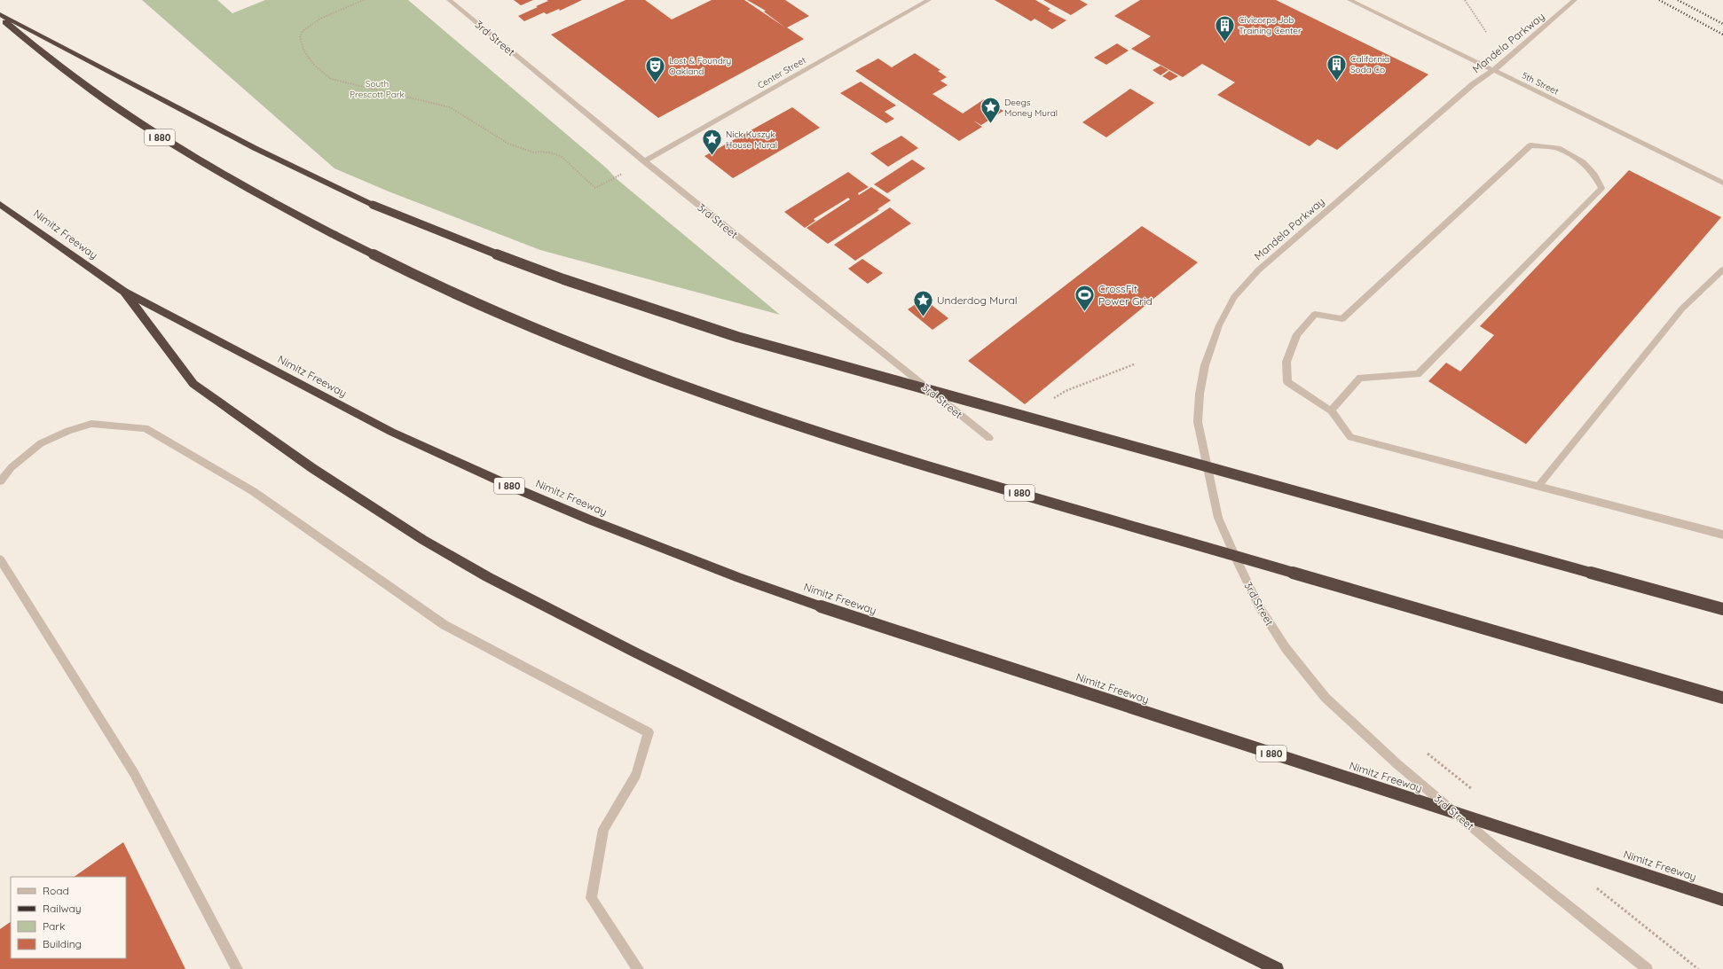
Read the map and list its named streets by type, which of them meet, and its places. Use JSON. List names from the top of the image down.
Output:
{
  "streets": {
    "highway": ["I 880", "Nimitz Freeway"],
    "street": [
      "3rd Street",
      "Mandela Parkway",
      "Center Street",
      "5th Street"
    ]
  },
  "crossings": [
    ["3rd Street", "Mandela Parkway"],
    ["3rd Street", "Center Street"],
    ["Mandela Parkway", "5th Street"]
  ],
  "parks": ["South Prescott Park"],
  "places": {
    "building": ["Civicorps Job Training Center", "California Soda Co"],
    "theatre": ["Lost & Foundry Oakland"],
    "place": ["Deegs Money Mural", "Nick Kuszyk House Mural", "Underdog Mural"],
    "sports": ["CrossFit Power Grid"]
  },
  "legend": [
    "Road",
    "Railway",
    "Park",
    "Building"
  ]
}
